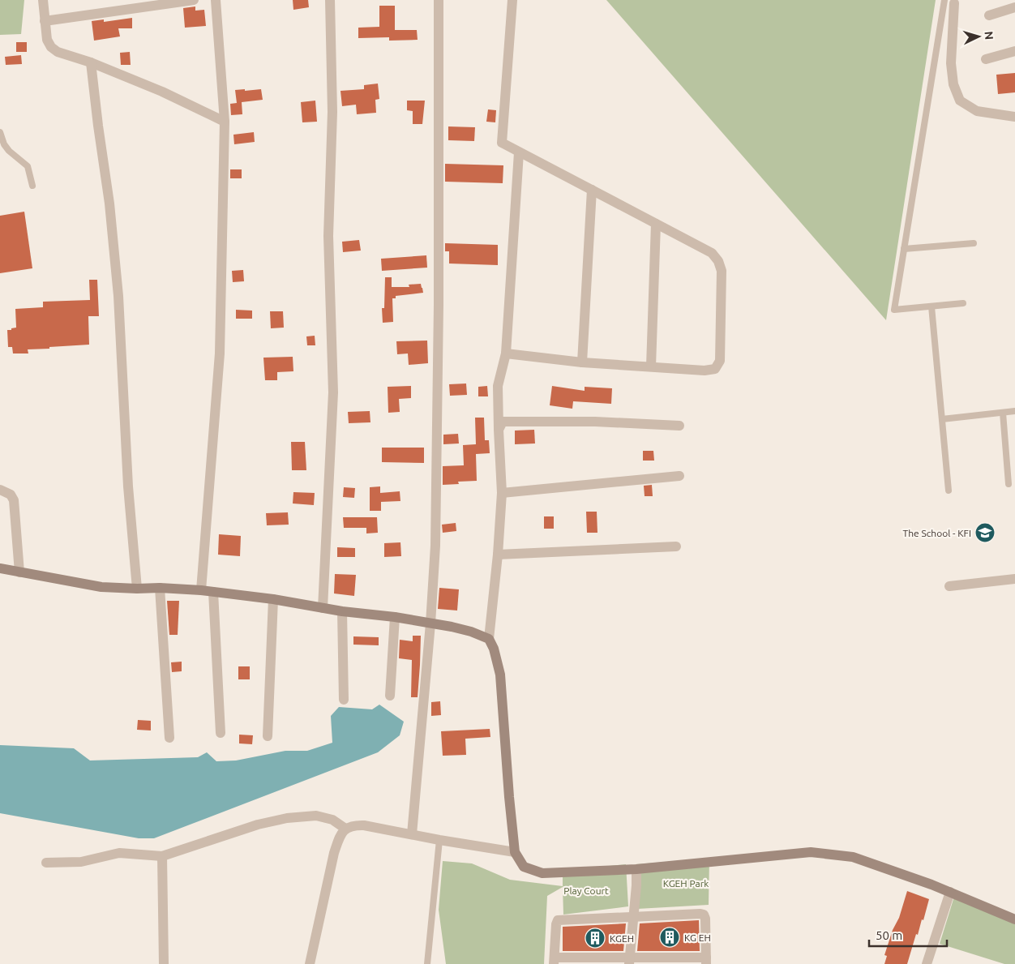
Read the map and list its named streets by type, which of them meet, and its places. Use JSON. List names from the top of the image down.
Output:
{
  "parks": ["KGEH Park", "Play Court"],
  "places": {
    "school or university": ["The School - KFI"],
    "building": ["KG EH", "KGEH"]
  },
  "scale_bar": "50 m",
  "north": "right"
}
